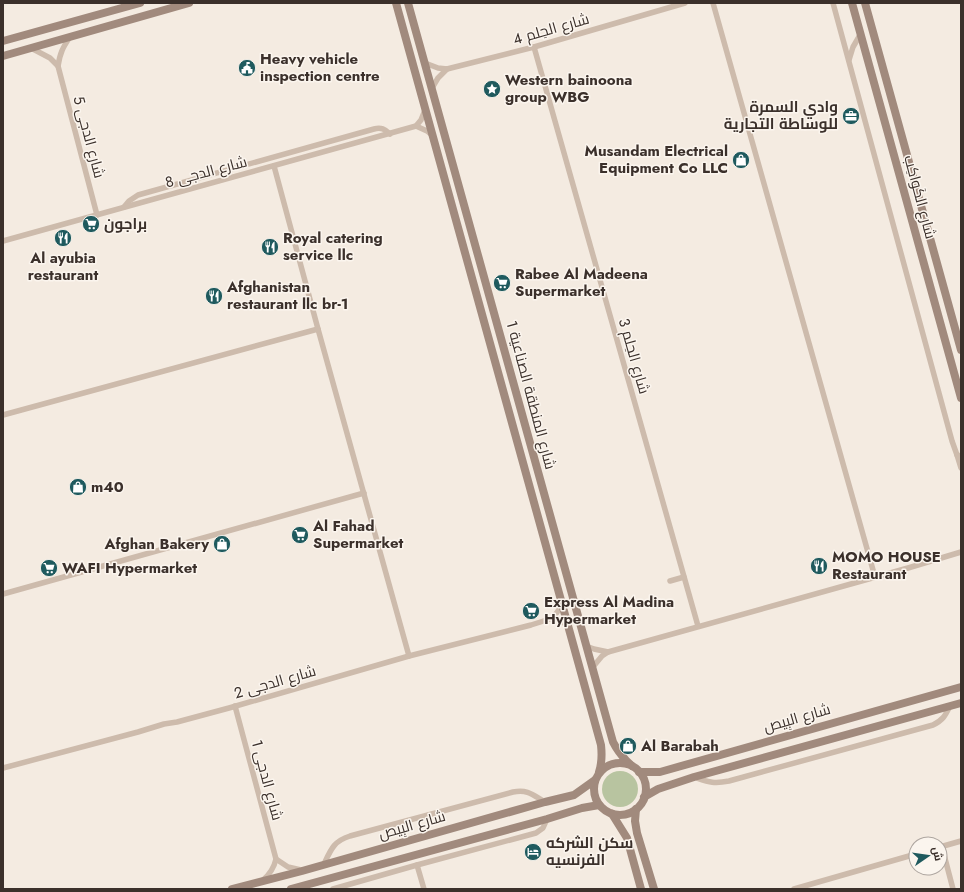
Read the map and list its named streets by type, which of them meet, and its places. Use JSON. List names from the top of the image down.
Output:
{
  "streets": {
    "street": [
      "شارع الحِلم 4",
      "شارع الدجى 5",
      "شارع الدجى 8",
      "شارع الكَواكِب",
      "شارع الحِلم 3",
      "شارع المنطقة الصناعية 1",
      "شارع الدجى 2",
      "شارع البِيص",
      "شارع الدجى 1"
    ]
  },
  "crossings": [
    ["شارع الحِلم 4", "شارع الحِلم 3"],
    ["شارع الدجى 5", "شارع الدجى 8"],
    ["شارع المنطقة الصناعية 1", "شارع البِيص"],
    ["شارع الدجى 2", "شارع الدجى 1"]
  ],
  "places": {
    "public building": ["Heavy vehicle inspection centre"],
    "place": ["Western bainoona group WBG"],
    "office": ["وادي السمرة للوساطة التجارية"],
    "shop": [
      "Musandam Electrical Equipment Co LLC",
      "m40",
      "Afghan Bakery",
      "Al Barabah"
    ],
    "supermarket": [
      "براجون",
      "Rabee Al Madeena Supermarket",
      "Al Fahad Supermarket",
      "WAFI Hypermarket",
      "Express Al Madina Hypermarket"
    ],
    "restaurant": [
      "Al ayubia restaurant",
      "Royal catering service llc",
      "Afghanistan restaurant llc br-1",
      "MOMO HOUSE Restaurant"
    ],
    "hotel": ["سكن الشركه الفرنسيه"]
  },
  "north": "right"
}
